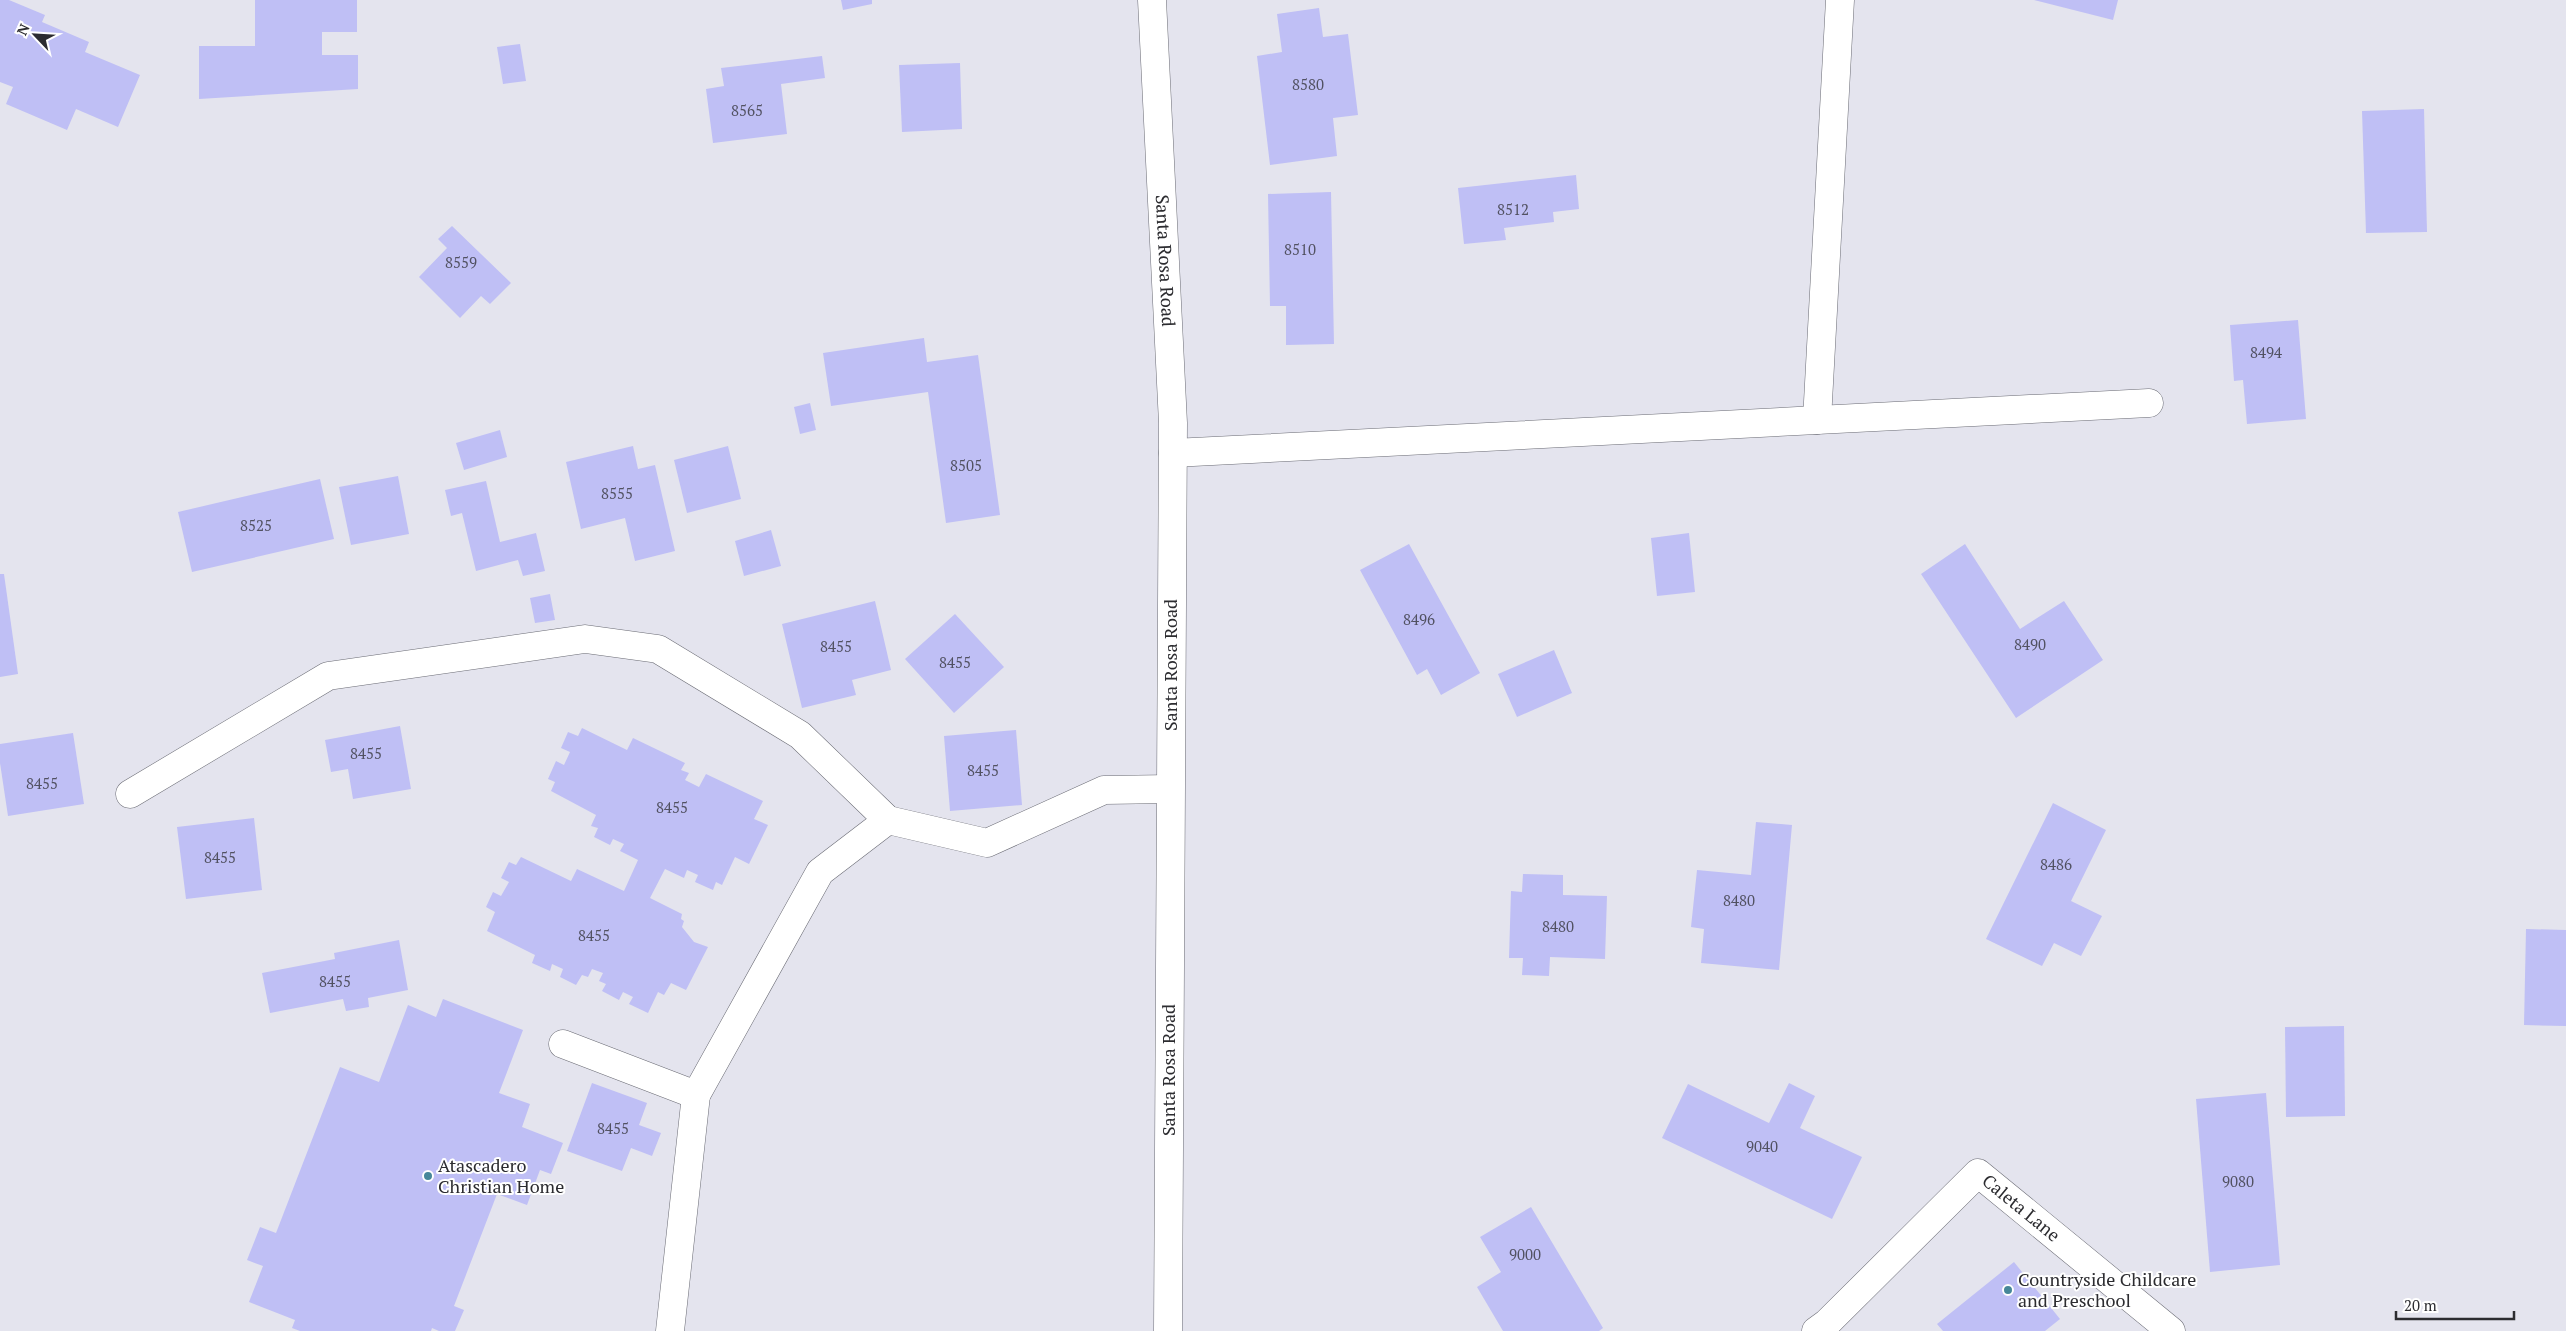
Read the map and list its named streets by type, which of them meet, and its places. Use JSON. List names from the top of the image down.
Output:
{
  "streets": {
    "street": ["Santa Rosa Road", "Caleta Lane"]
  },
  "places": ["Atascadero Christian Home", "Countryside Childcare and Preschool"],
  "house_numbers": [
    "8580",
    "8565",
    "8512",
    "8510",
    "8559",
    "8494",
    "8505",
    "8555",
    "8525",
    "8496",
    "8490",
    "8455",
    "8455",
    "8455",
    "8455",
    "8455",
    "8455",
    "8455",
    "8486",
    "8480",
    "8480",
    "8455",
    "8455",
    "8455",
    "9040",
    "9080",
    "9000"
  ],
  "scale_bar": "20 m",
  "north": "top left"
}
